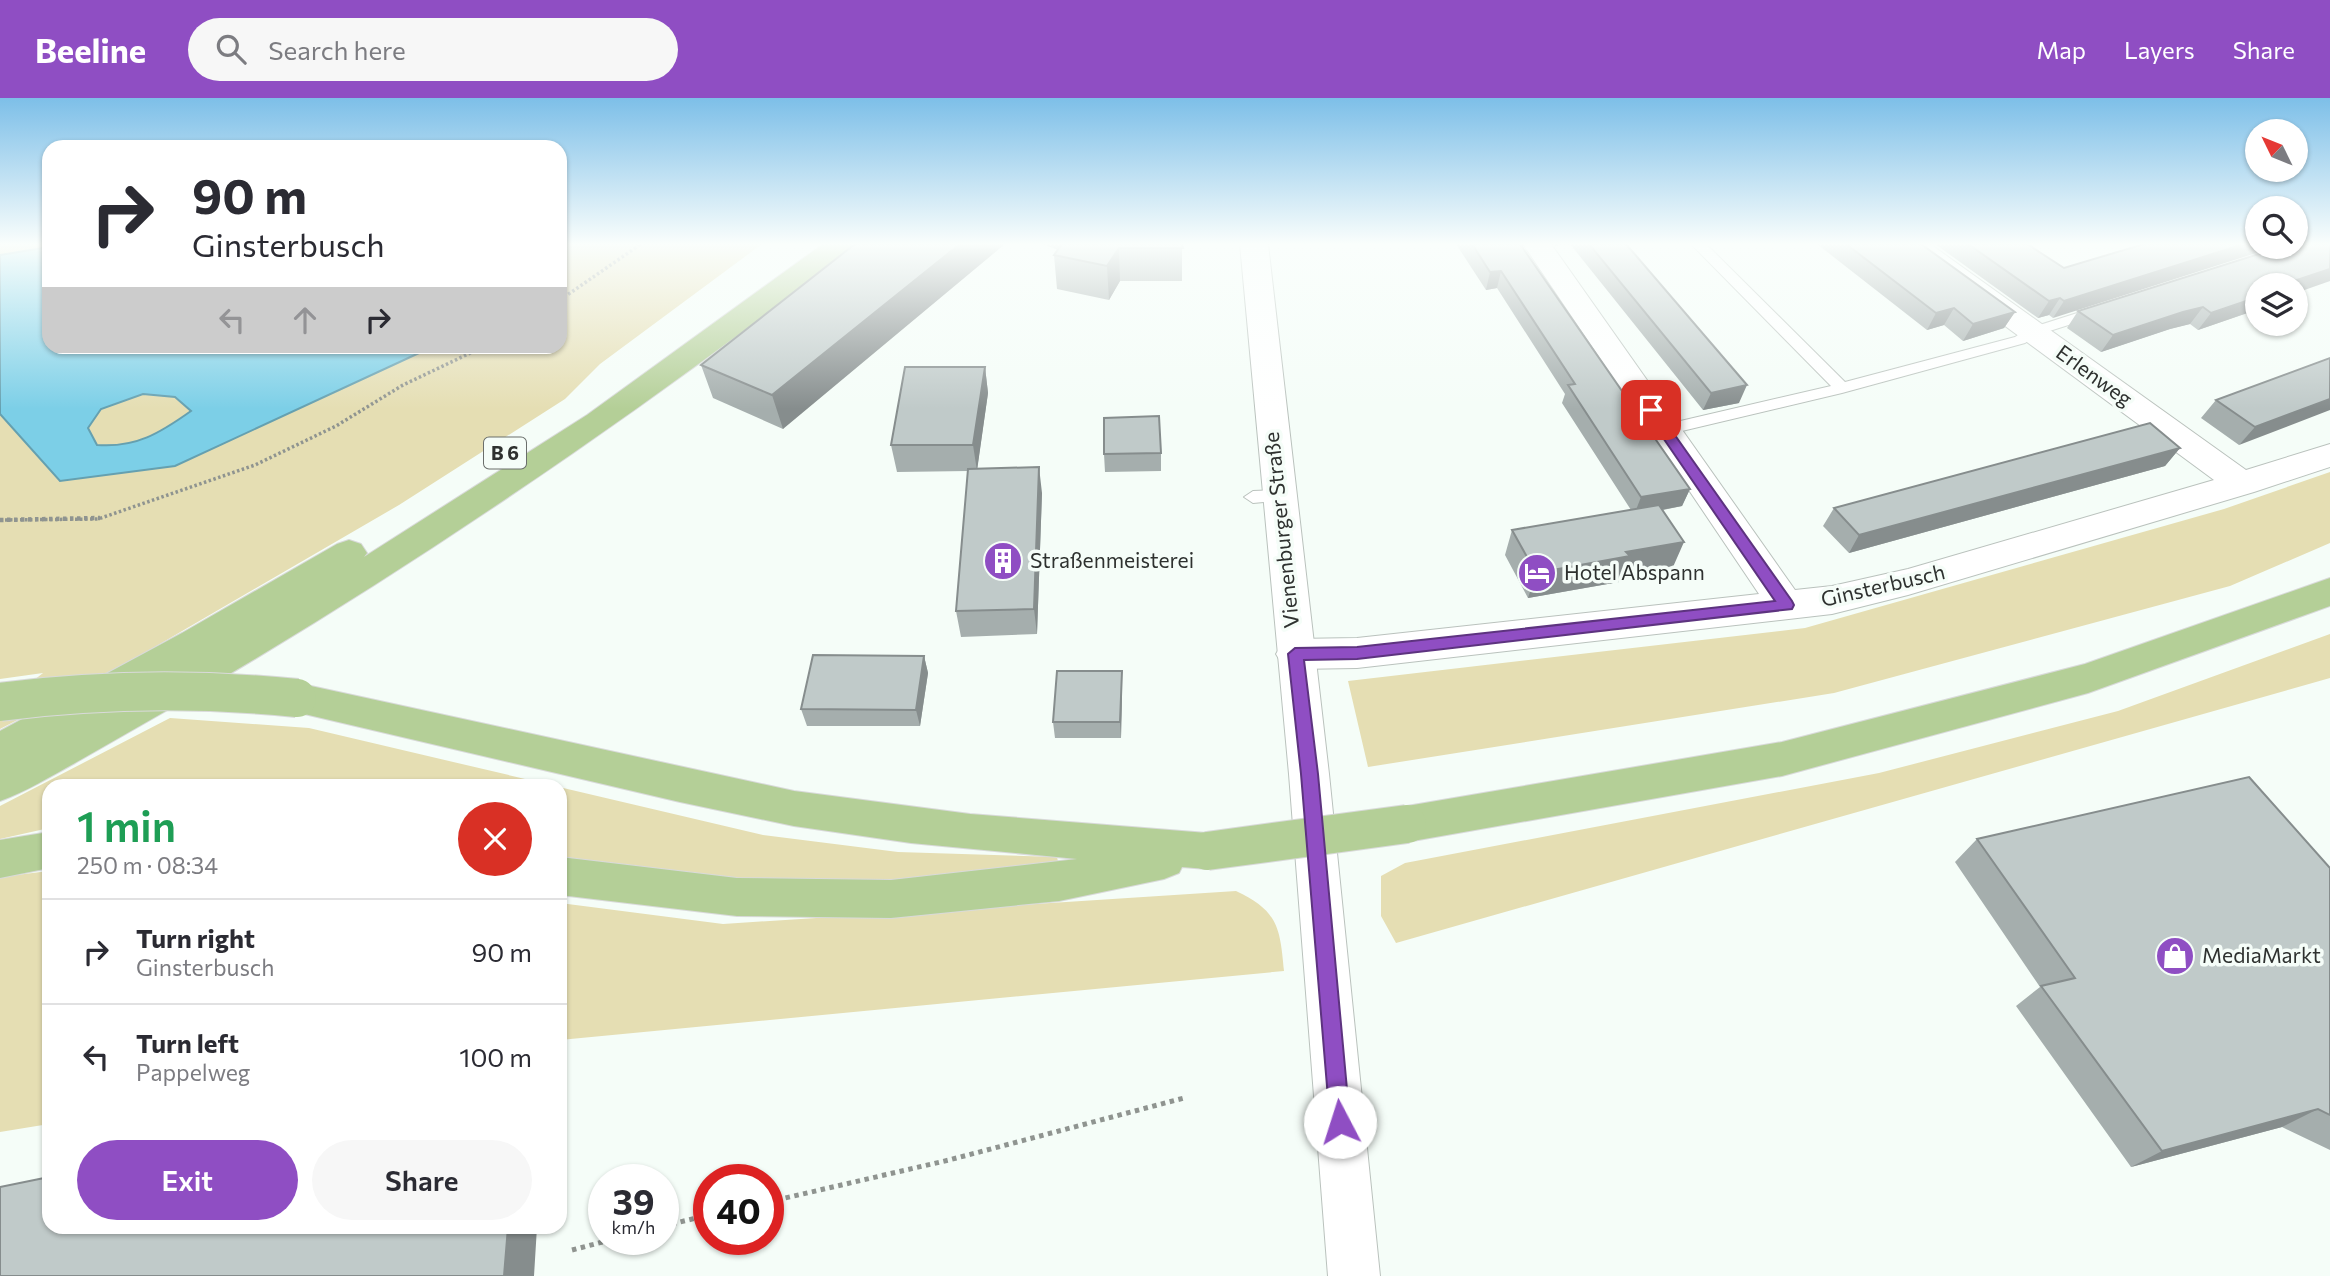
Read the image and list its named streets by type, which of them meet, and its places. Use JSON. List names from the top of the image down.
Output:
{
  "streets": {
    "highway": ["B 6"],
    "street": ["Erlenweg", "Vienenburger Straße", "Ginsterbusch"]
  },
  "crossings": [
    ["Erlenweg", "Ginsterbusch"],
    ["Vienenburger Straße", "Ginsterbusch"]
  ],
  "places": {
    "building": ["Straßenmeisterei"],
    "hotel": ["Hotel Abspann"],
    "shop": ["MediaMarkt"]
  },
  "north": "top left",
  "page": {
    "header": "Beeline",
    "search": "Search here",
    "nav": ["Map", "Layers", "Share"],
    "turn": ["90 m", "Ginsterbusch"],
    "heading": ["1 min", "250 m · 08:34"],
    "list": [
      {
        "name": "Turn right",
        "note": "Ginsterbusch",
        "value": "90 m"
      },
      {
        "name": "Turn left",
        "note": "Pappelweg",
        "value": "100 m"
      }
    ],
    "buttons": ["Exit", "Share"],
    "speed": "39 km/h",
    "limit": "40"
  }
}
